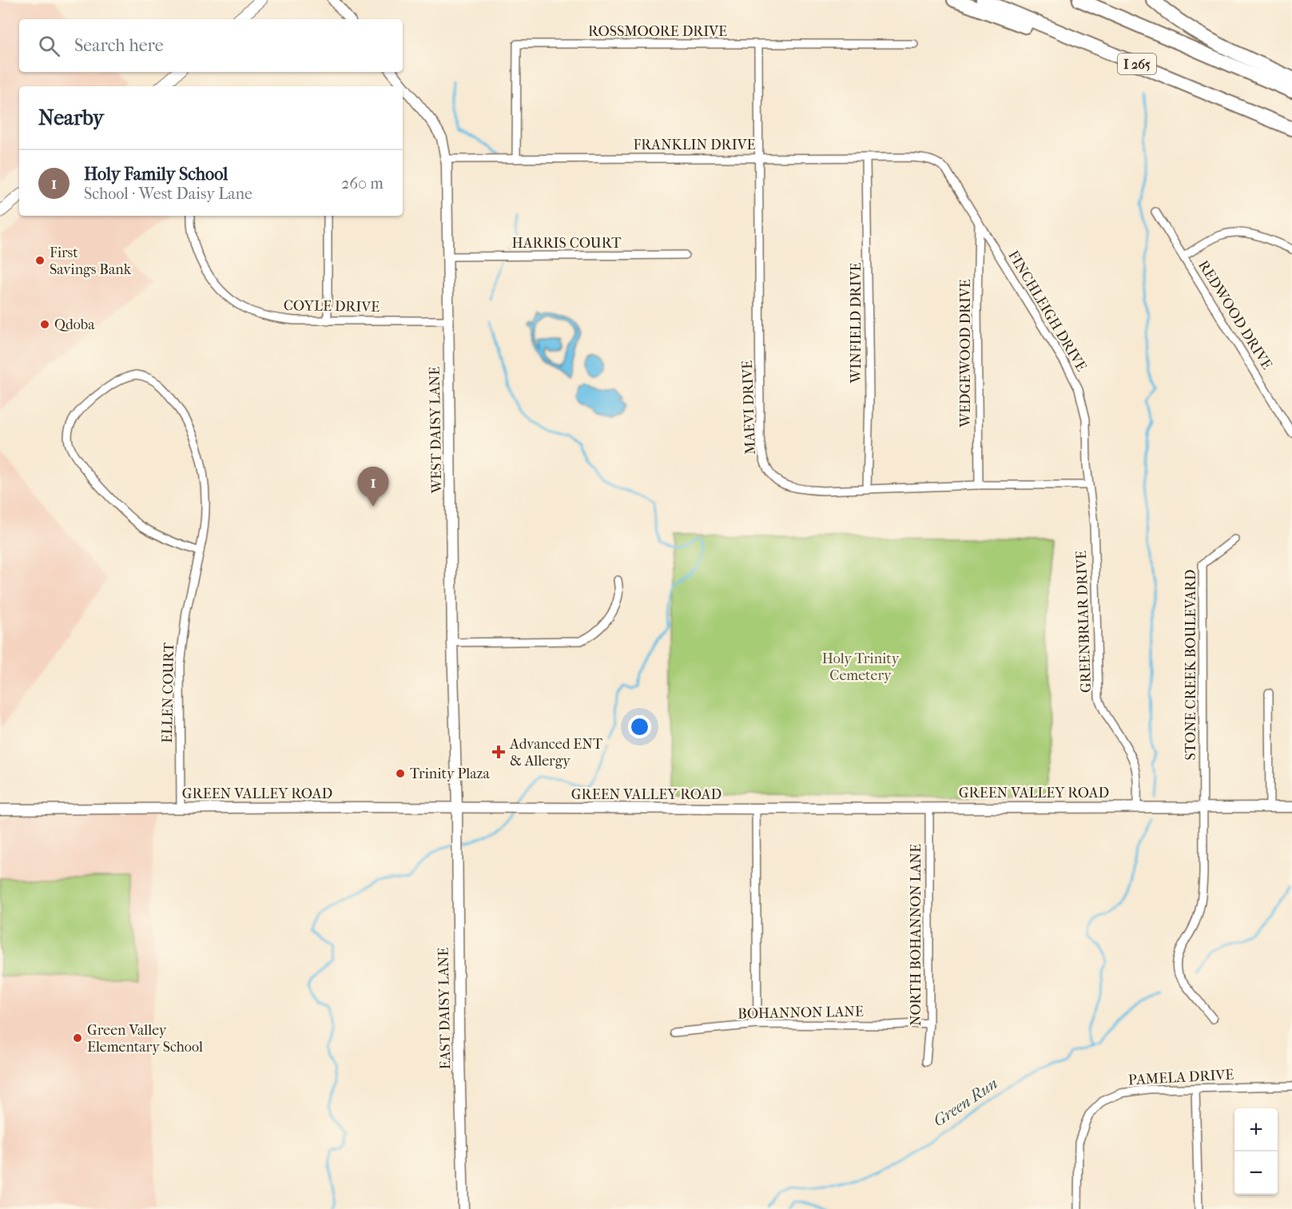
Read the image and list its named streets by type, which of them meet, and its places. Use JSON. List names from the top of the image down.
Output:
{
  "streets": {
    "highway": ["I 265"],
    "street": [
      "ROSSMOORE DRIVE",
      "FRANKLIN DRIVE",
      "HARRIS COURT",
      "COYLE DRIVE",
      "FINCHLEIGH DRIVE",
      "REDWOOD DRIVE",
      "WINFIELD DRIVE",
      "WEDGEWOOD DRIVE",
      "MAEVI DRIVE",
      "WEST DAISY LANE",
      "GREENBRIAR DRIVE",
      "STONE CREEK BOULEVARD",
      "ELLEN COURT",
      "GREEN VALLEY ROAD",
      "NORTH BOHANNON LANE",
      "EAST DAISY LANE",
      "BOHANNON LANE",
      "PAMELA DRIVE"
    ]
  },
  "crossings": [
    ["ROSSMOORE DRIVE", "FRANKLIN DRIVE"],
    ["ROSSMOORE DRIVE", "MAEVI DRIVE"],
    ["FRANKLIN DRIVE", "FINCHLEIGH DRIVE"],
    ["FRANKLIN DRIVE", "WINFIELD DRIVE"],
    ["FRANKLIN DRIVE", "MAEVI DRIVE"],
    ["FRANKLIN DRIVE", "WEST DAISY LANE"],
    ["HARRIS COURT", "WEST DAISY LANE"],
    ["COYLE DRIVE", "WEST DAISY LANE"],
    ["FINCHLEIGH DRIVE", "WEDGEWOOD DRIVE"],
    ["FINCHLEIGH DRIVE", "MAEVI DRIVE"],
    ["FINCHLEIGH DRIVE", "GREENBRIAR DRIVE"],
    ["WINFIELD DRIVE", "MAEVI DRIVE"],
    ["WEDGEWOOD DRIVE", "MAEVI DRIVE"],
    ["MAEVI DRIVE", "GREENBRIAR DRIVE"],
    ["WEST DAISY LANE", "GREEN VALLEY ROAD"],
    ["WEST DAISY LANE", "EAST DAISY LANE"],
    ["GREENBRIAR DRIVE", "GREEN VALLEY ROAD"],
    ["STONE CREEK BOULEVARD", "GREEN VALLEY ROAD"],
    ["ELLEN COURT", "GREEN VALLEY ROAD"],
    ["GREEN VALLEY ROAD", "NORTH BOHANNON LANE"],
    ["GREEN VALLEY ROAD", "EAST DAISY LANE"],
    ["NORTH BOHANNON LANE", "BOHANNON LANE"]
  ],
  "water": ["Green Run"],
  "parks": ["Holy Trinity Cemetery"],
  "places": {
    "other": [
      "First Savings Bank",
      "Qdoba",
      "Trinity Plaza",
      "Green Valley Elementary School"
    ],
    "health": ["Advanced ENT & Allergy"]
  },
  "page": {
    "search": "Search here",
    "heading": "Nearby",
    "list": [
      {
        "mark": "1",
        "name": "Holy Family School",
        "note": "School · West Daisy Lane",
        "value": "260 m"
      }
    ],
    "pins": "1",
    "map_buttons": ["+", "−"]
  }
}
